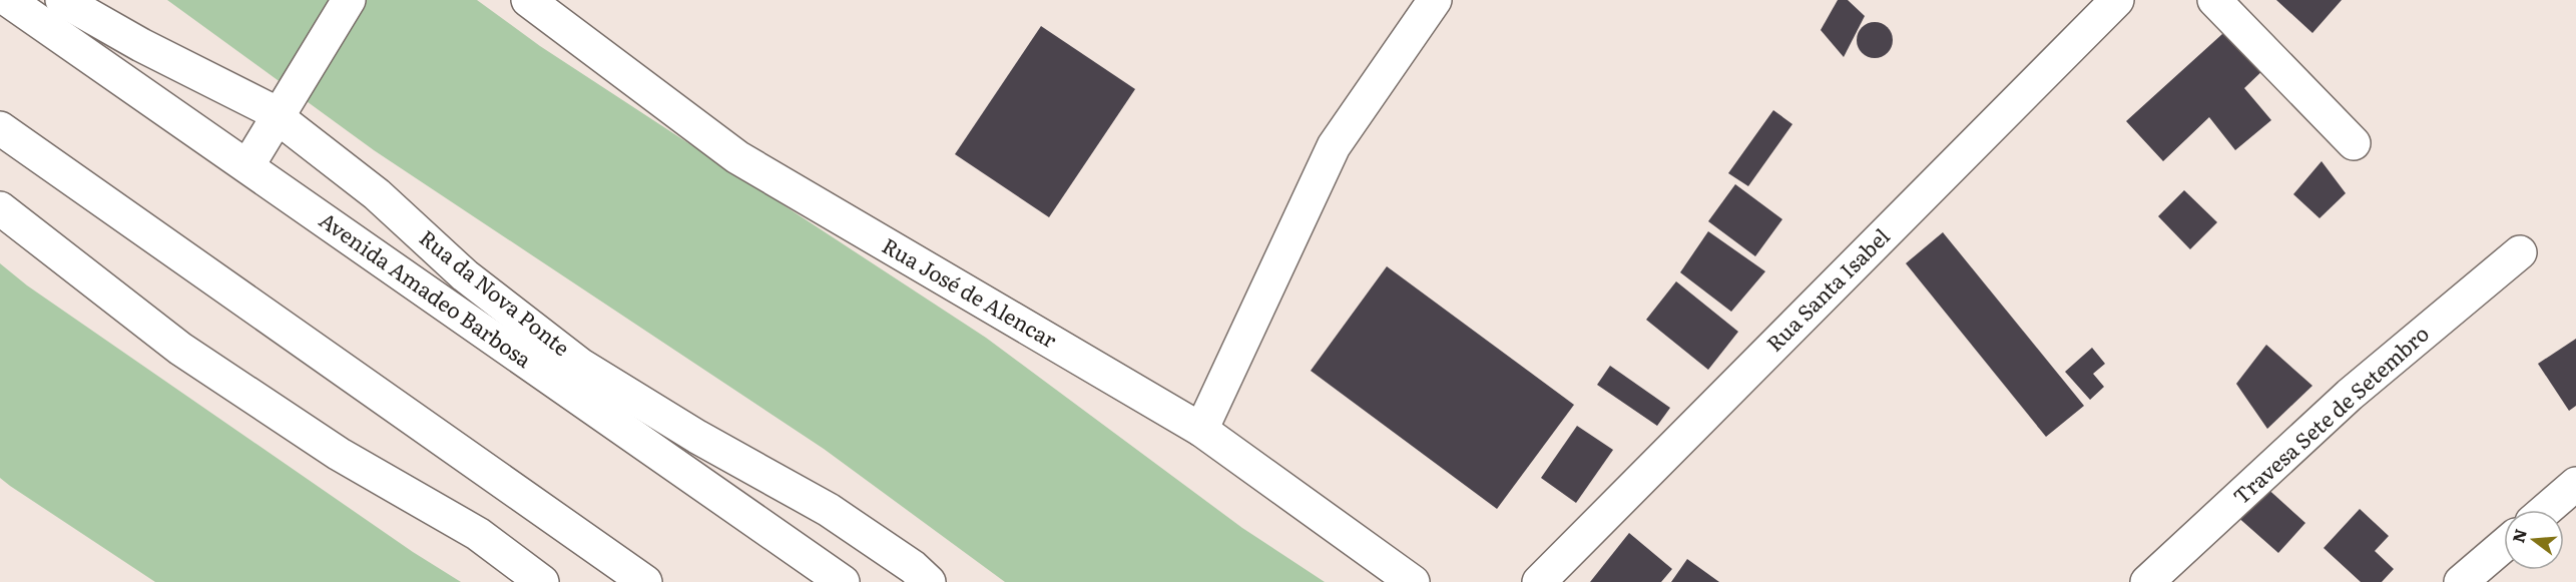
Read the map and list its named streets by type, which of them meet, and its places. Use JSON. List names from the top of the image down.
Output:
{
  "streets": {
    "street": [
      "Avenida Amadeo Barbosa",
      "Rua Santa Isabel",
      "Rua da Nova Ponte",
      "Rua José de Alencar",
      "Travesa Sete de Setembro"
    ]
  },
  "north": "left"
}
